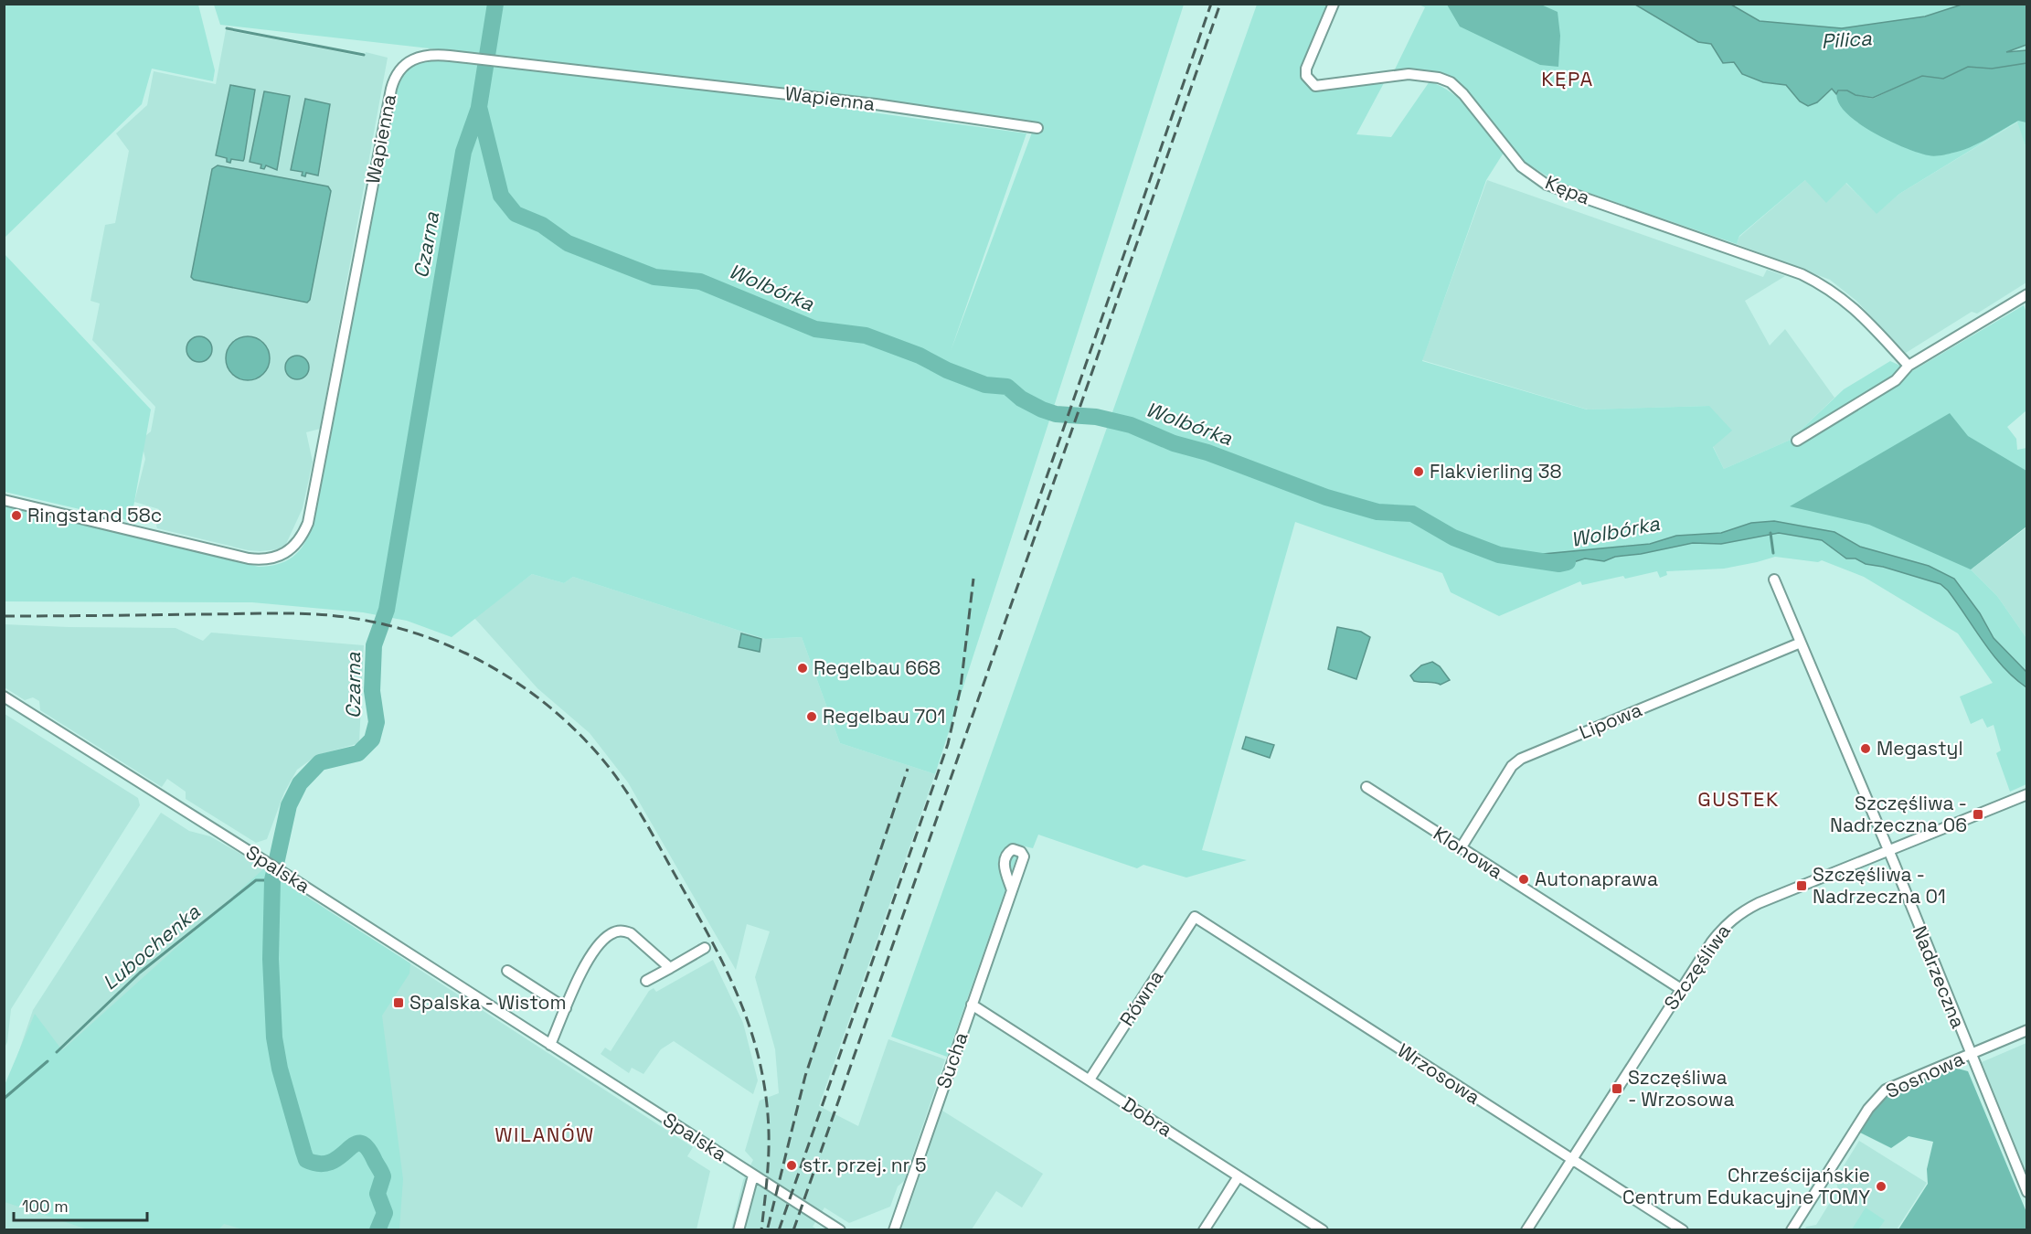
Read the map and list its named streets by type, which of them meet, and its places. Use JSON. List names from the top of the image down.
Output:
{
  "streets": {
    "street": [
      "Wapienna",
      "Kępa",
      "Lipowa",
      "Klonowa",
      "Spalska",
      "Szczęśliwa",
      "Nadrzeczna",
      "Równa",
      "Sucha",
      "Wrzosowa",
      "Sosnowa",
      "Dobra"
    ]
  },
  "crossings": [
    ["Lipowa", "Klonowa"],
    ["Lipowa", "Nadrzeczna"],
    ["Klonowa", "Szczęśliwa"],
    ["Szczęśliwa", "Nadrzeczna"],
    ["Szczęśliwa", "Wrzosowa"],
    ["Nadrzeczna", "Sosnowa"],
    ["Równa", "Wrzosowa"],
    ["Równa", "Dobra"],
    ["Sucha", "Dobra"]
  ],
  "districts": ["KĘPA", "GUSTEK", "WILANÓW"],
  "water": [
    "Pilica",
    "Czarna",
    "Wolbórka",
    "Lubochenka"
  ],
  "places": {
    "other": [
      "Flakvierling 38",
      "Ringstand 58c",
      "Regelbau 668",
      "Regelbau 701",
      "Megastyl",
      "Autonaprawa",
      "str. przej. nr 5",
      "Chrześcijańskie Centrum Edukacyjne TOMY"
    ],
    "transit": [
      "Szczęśliwa - Nadrzeczna 06",
      "Szczęśliwa - Nadrzeczna 01",
      "Spalska - Wistom",
      "Szczęśliwa - Wrzosowa"
    ]
  },
  "scale_bar": "100 m"
}
